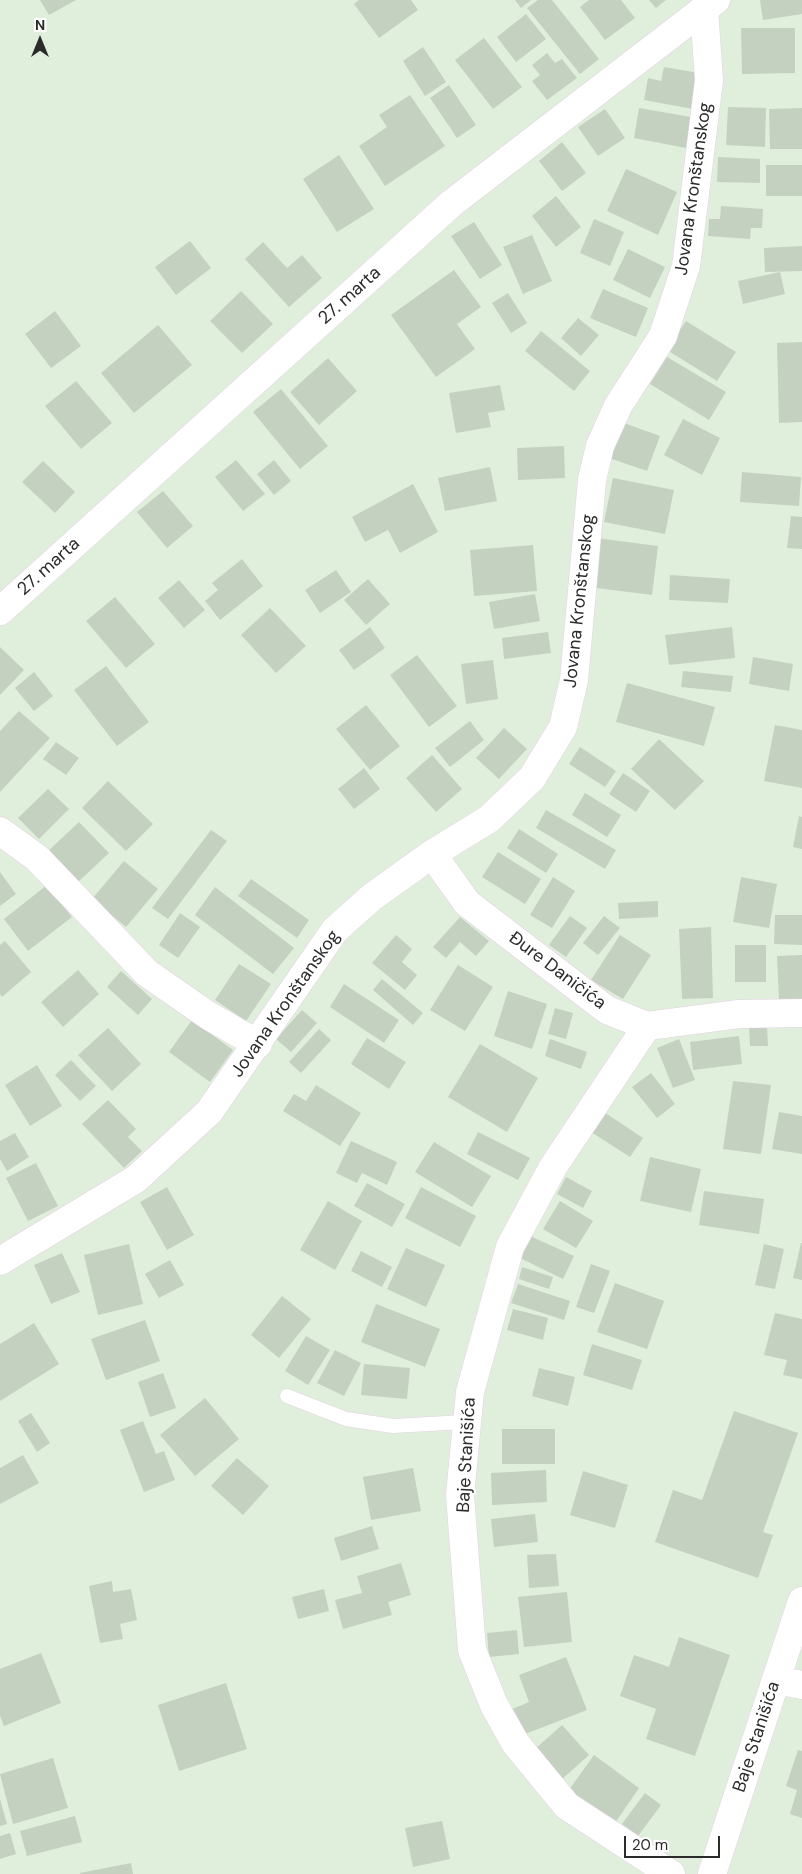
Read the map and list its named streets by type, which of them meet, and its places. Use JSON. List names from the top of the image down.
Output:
{
  "streets": {
    "street": [
      "Jovana Kronštanskog",
      "27. marta",
      "Đure Daničića",
      "Baje Stanišića"
    ]
  },
  "crossings": [
    ["Jovana Kronštanskog", "27. marta"],
    ["Jovana Kronštanskog", "Đure Daničića"],
    ["Đure Daničića", "Baje Stanišića"]
  ],
  "scale_bar": "20 m",
  "north": "top"
}
